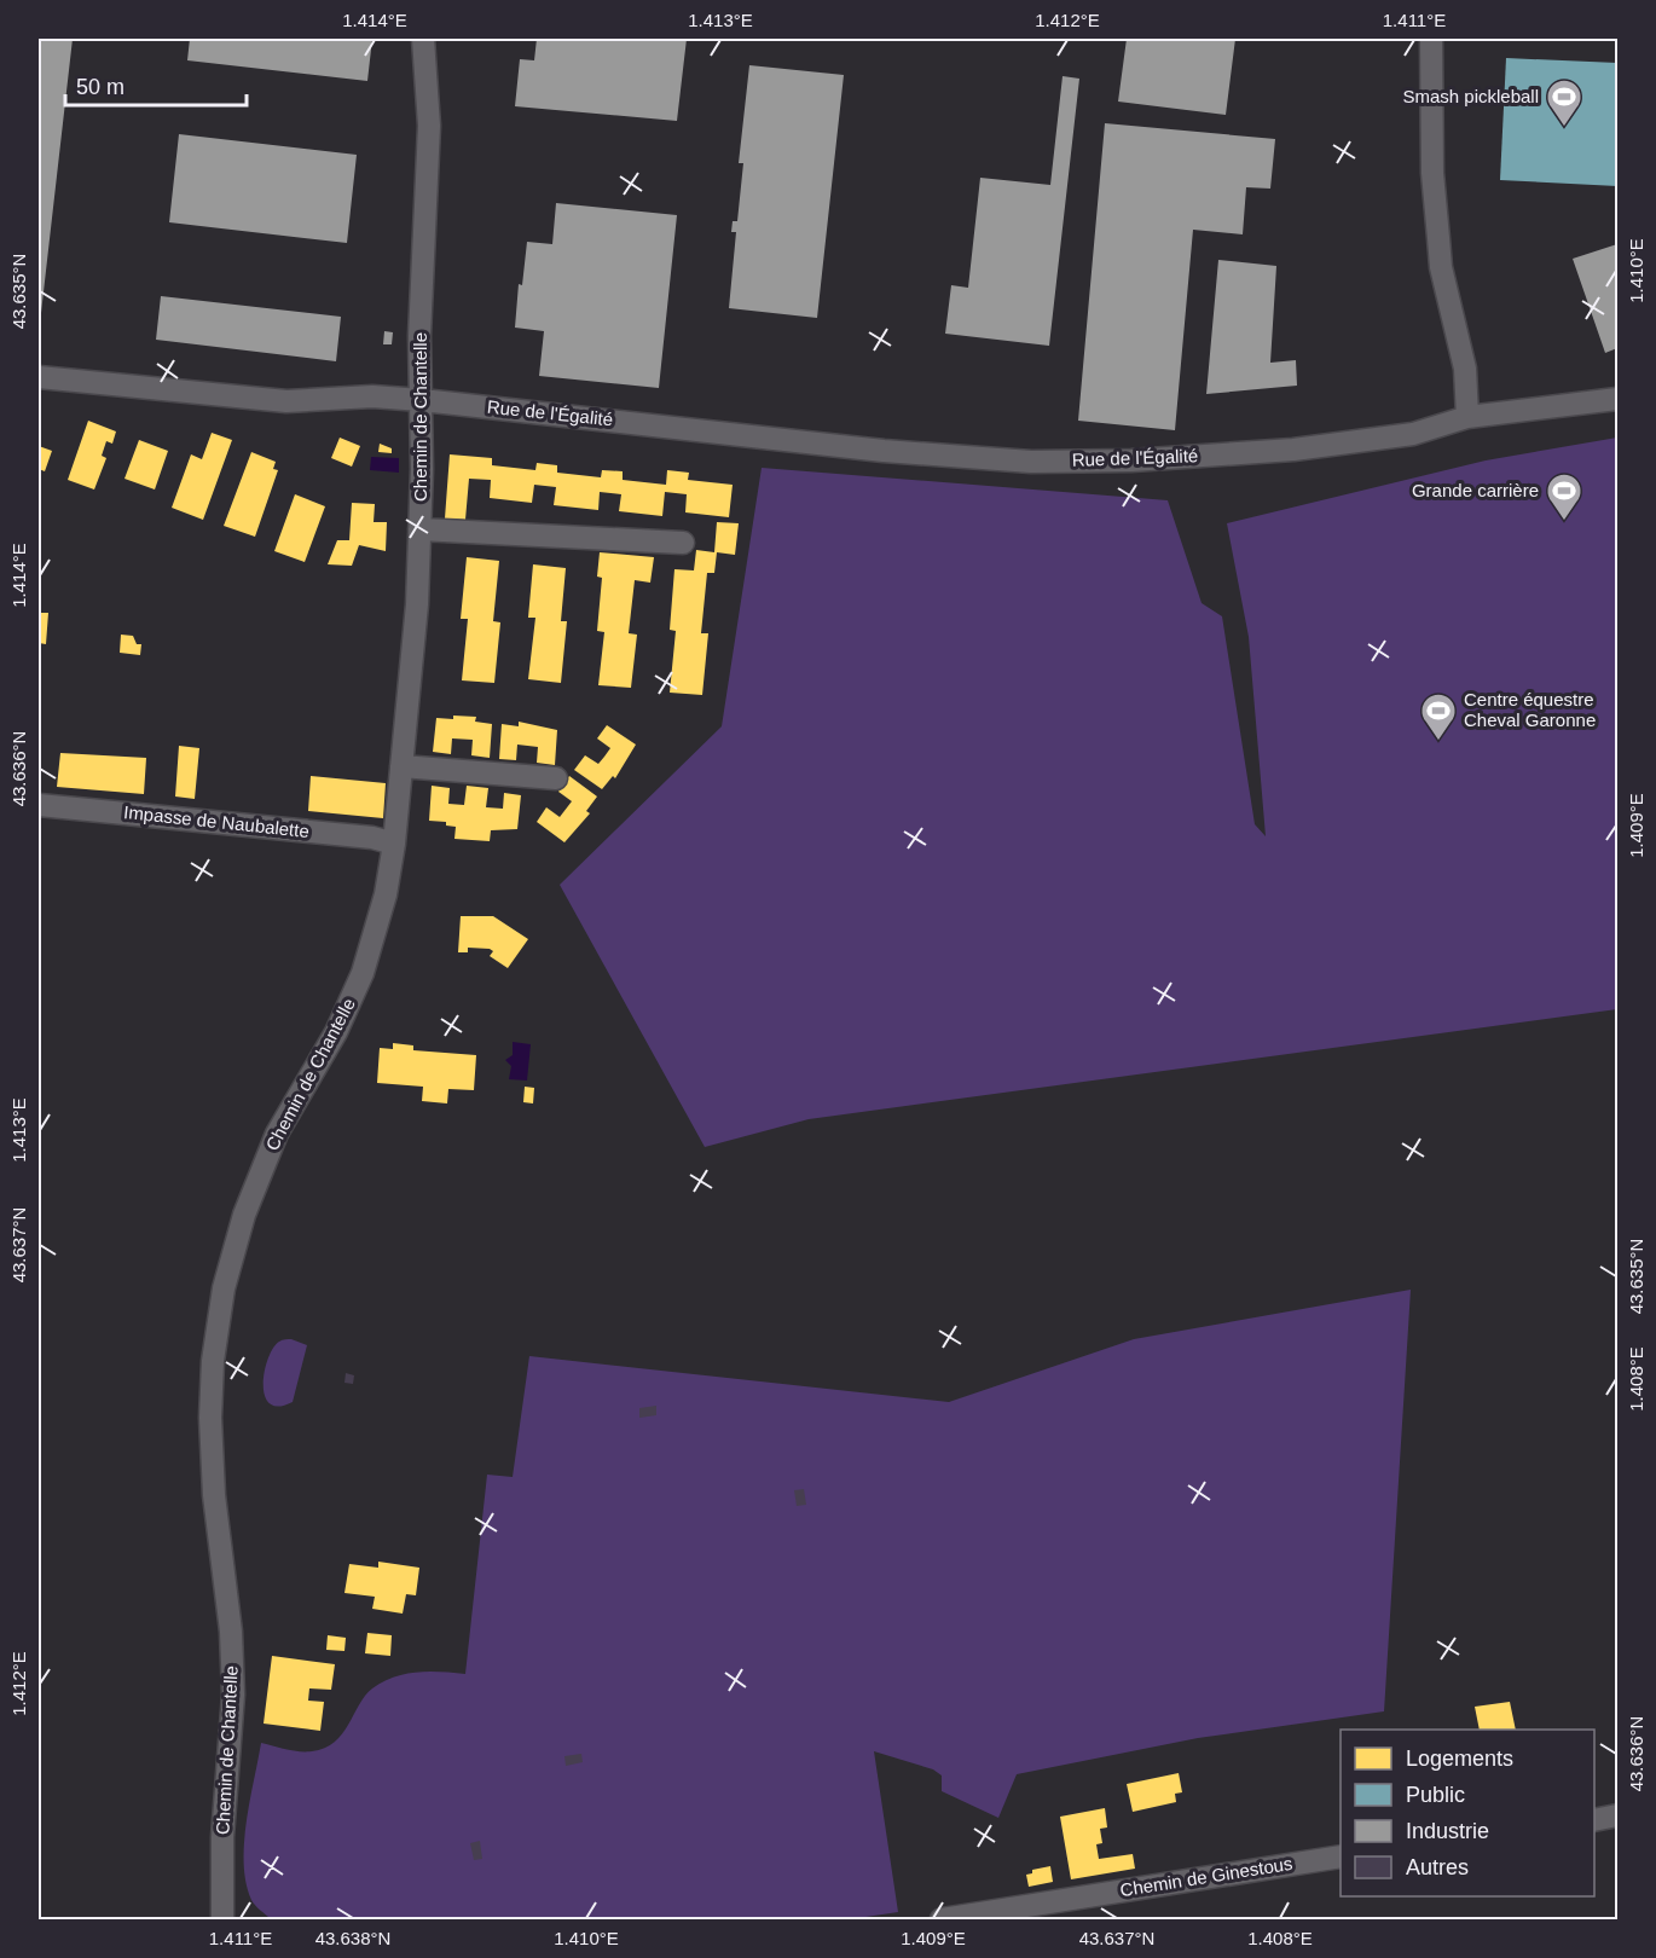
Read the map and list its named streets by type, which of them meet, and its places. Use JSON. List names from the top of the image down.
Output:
{
  "streets": {
    "street": [
      "Rue de l'Égalité",
      "Chemin de Chantelle",
      "Impasse de Naubalette",
      "Chemin de Ginestous"
    ]
  },
  "crossings": [
    ["Rue de l'Égalité", "Chemin de Chantelle"],
    ["Chemin de Chantelle", "Impasse de Naubalette"]
  ],
  "places": {
    "sports": ["Smash pickleball", "Grande carrière", "Centre équestre Cheval Garonne"]
  },
  "legend": [
    "Logements",
    "Public",
    "Industrie",
    "Autres"
  ],
  "scale_bar": "50 m",
  "coordinates": [
    "1.414°E",
    "1.413°E",
    "1.412°E",
    "1.411°E",
    "1.410°E",
    "43.635°N",
    "43.636°N",
    "1.409°E",
    "43.637°N",
    "1.408°E",
    "43.638°N"
  ]
}
